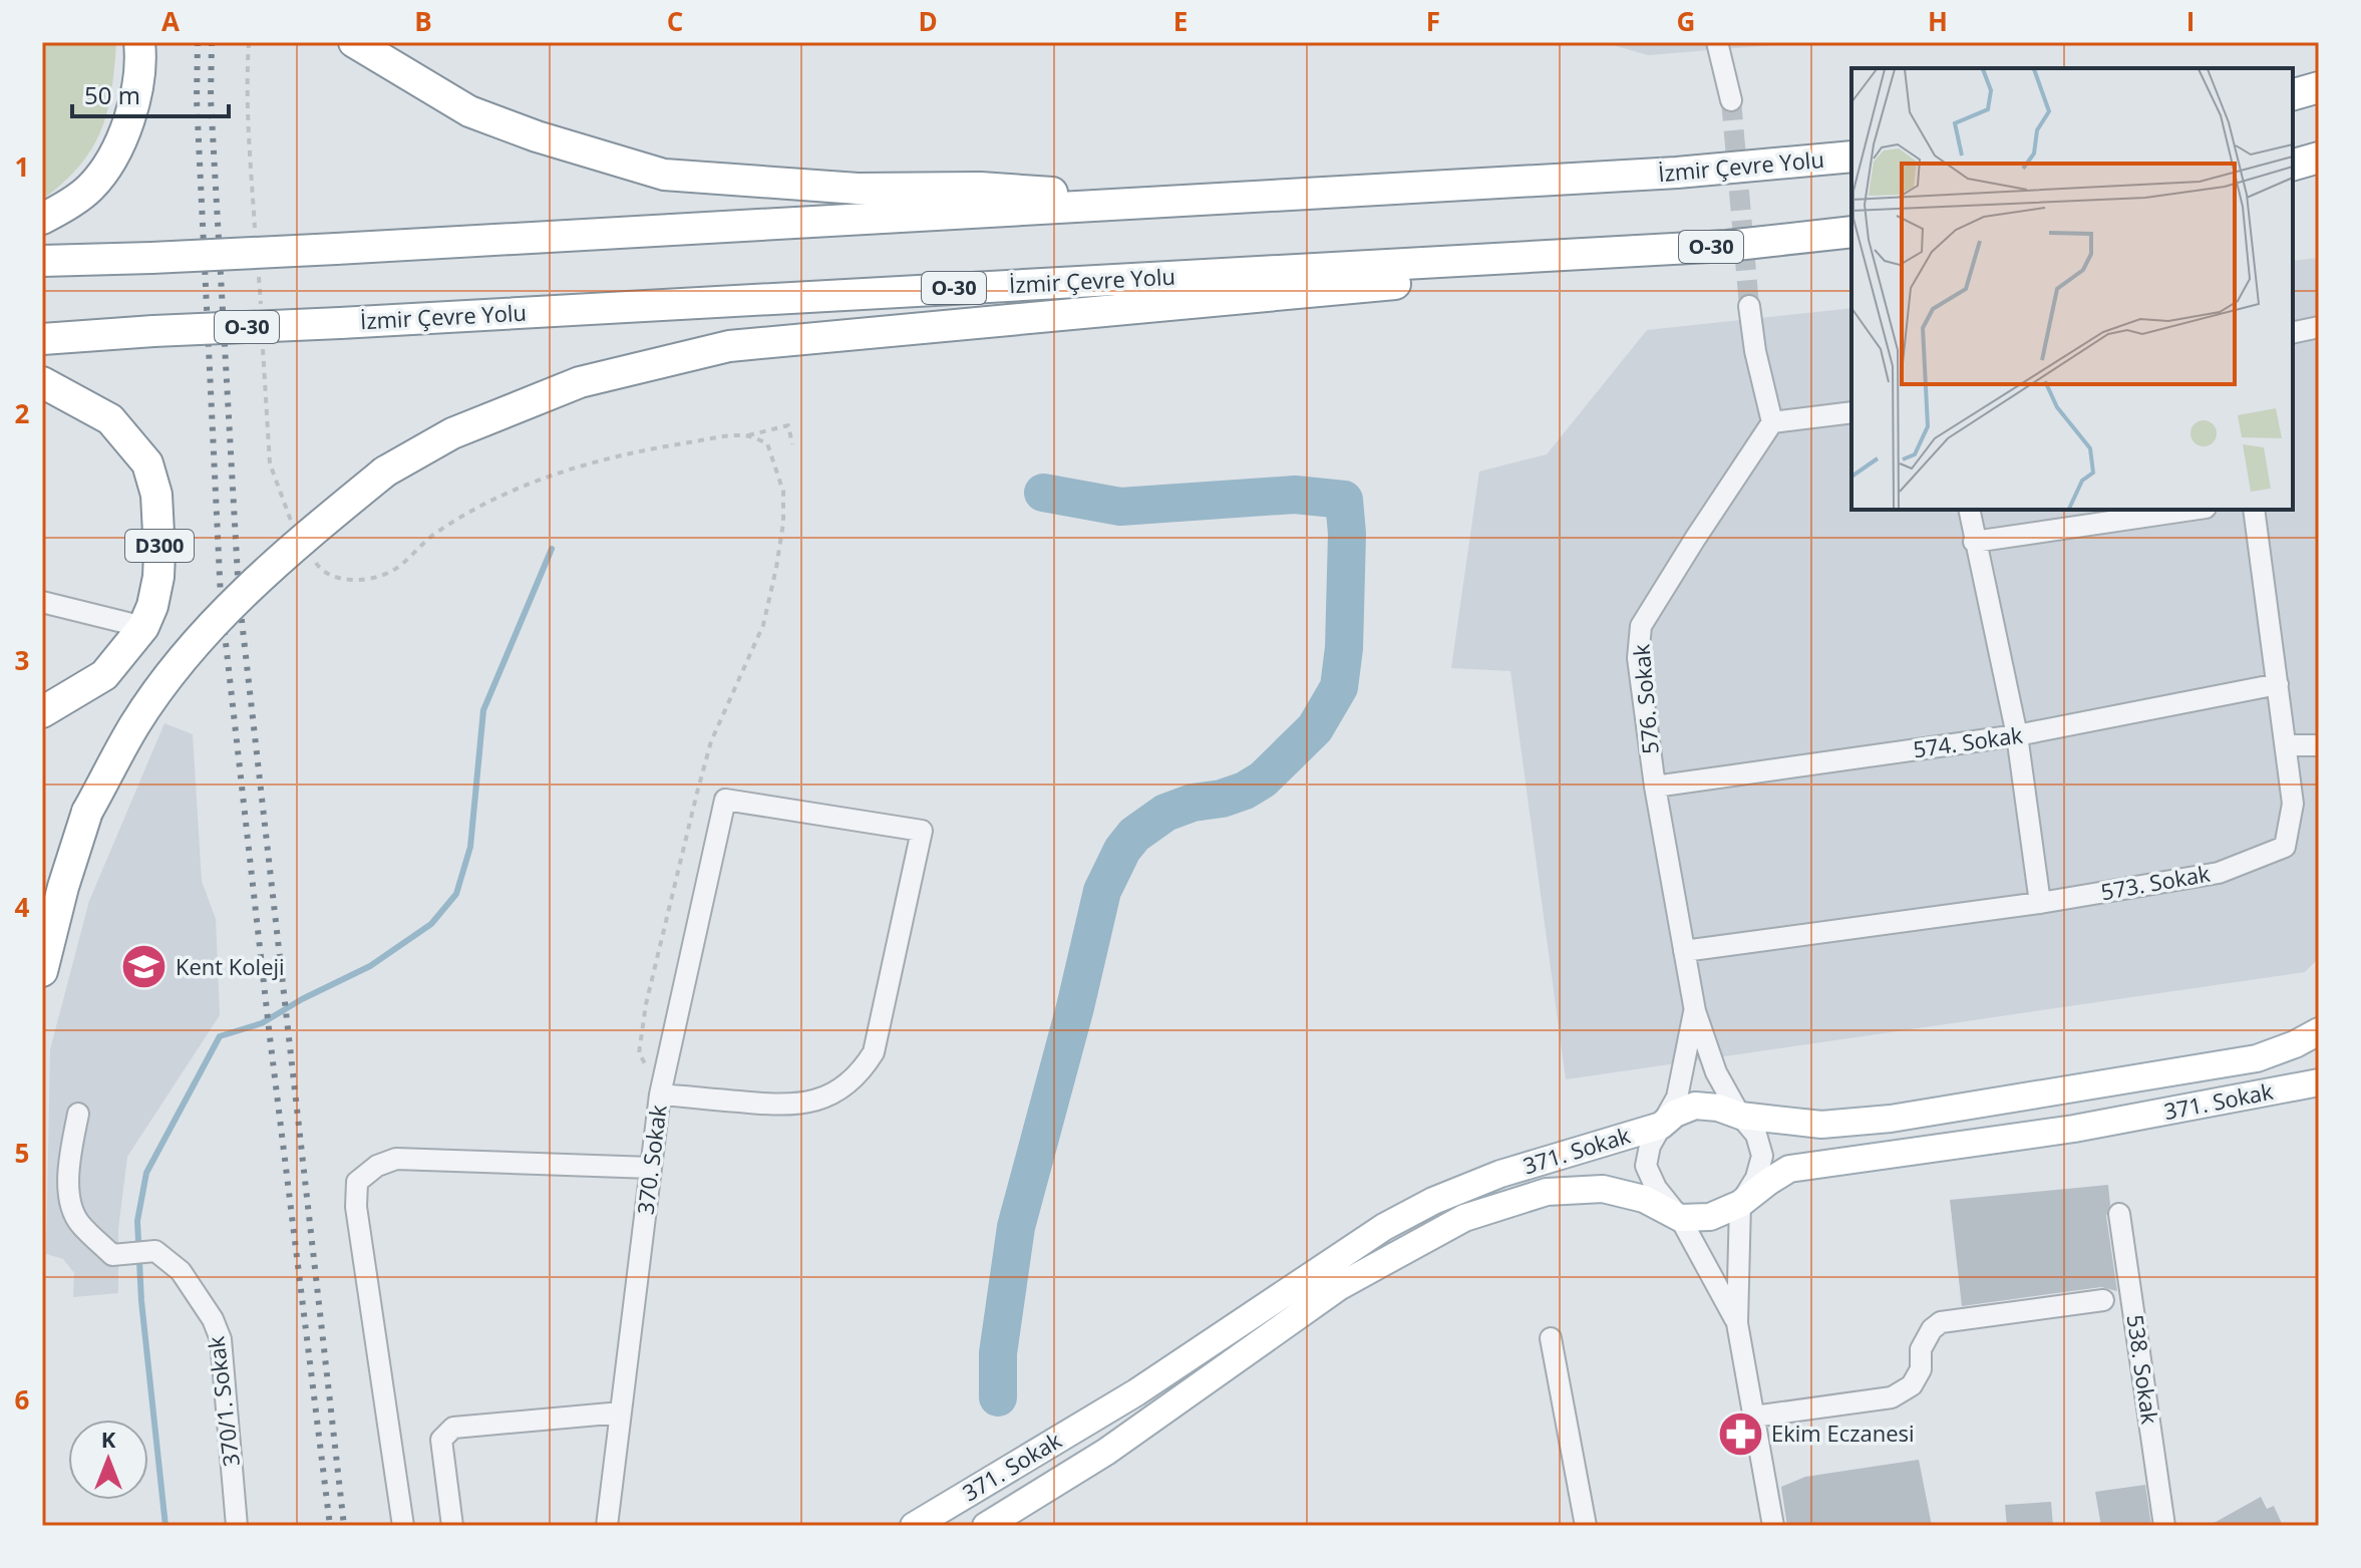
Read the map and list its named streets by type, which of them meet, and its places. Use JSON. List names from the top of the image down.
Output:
{
  "streets": {
    "highway": ["İzmir Çevre Yolu", "O-30", "D300"],
    "main road": ["371. Sokak"],
    "street": [
      "576. Sokak",
      "574. Sokak",
      "573. Sokak",
      "370. Sokak",
      "538. Sokak",
      "370/1. Sokak"
    ]
  },
  "crossings": [
    ["576. Sokak", "574. Sokak"],
    ["576. Sokak", "573. Sokak"],
    ["574. Sokak", "573. Sokak"]
  ],
  "places": {
    "school or university": ["Kent Koleji"],
    "pharmacy": ["Ekim Eczanesi"]
  },
  "scale_bar": "50 m",
  "north": "top",
  "grid": {
    "columns": [
      "A",
      "B",
      "C",
      "D",
      "E",
      "F",
      "G",
      "H",
      "I"
    ],
    "rows": [
      "1",
      "2",
      "3",
      "4",
      "5",
      "6"
    ]
  }
}
